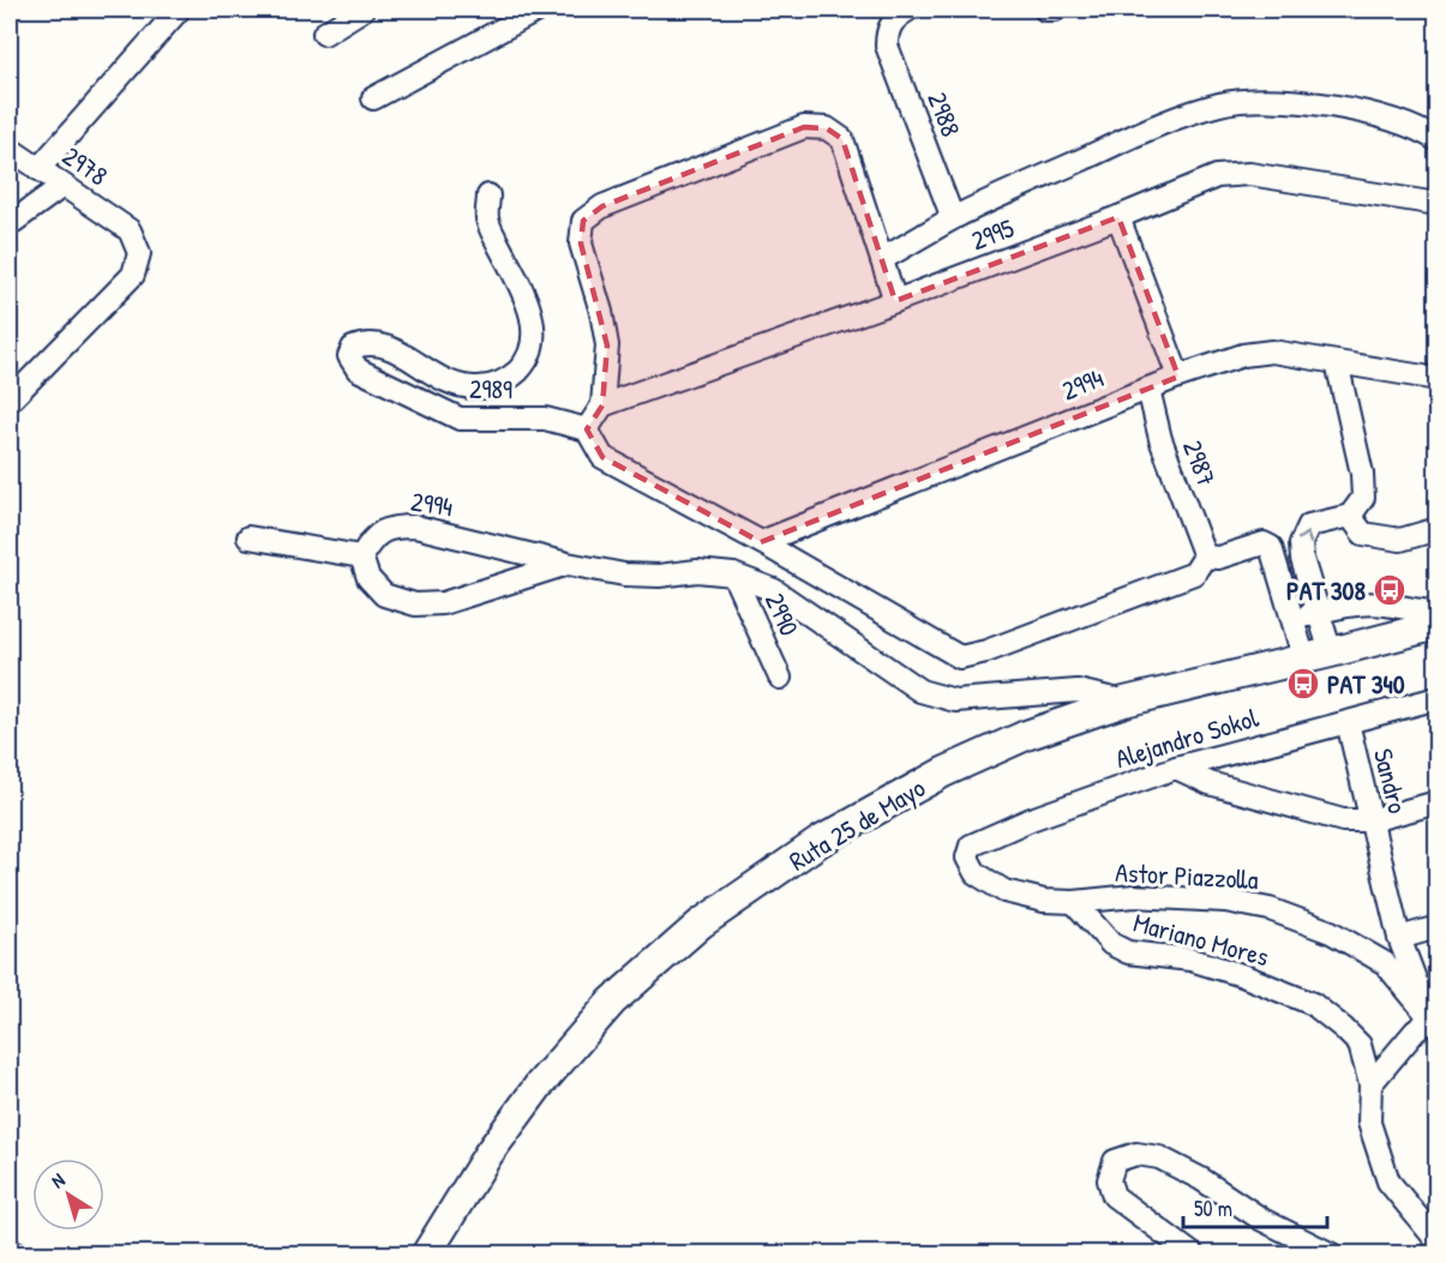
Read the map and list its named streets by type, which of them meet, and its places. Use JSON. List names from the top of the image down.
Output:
{
  "streets": {
    "main road": ["Ruta 25 de Mayo"],
    "street": [
      "2988",
      "2978",
      "2995",
      "2994",
      "2989",
      "2987",
      "2990",
      "Alejandro Sokol",
      "Sandro",
      "Astor Piazzolla",
      "Mariano Mores"
    ]
  },
  "crossings": [
    ["2988", "2995"],
    ["2994", "2987"],
    ["2994", "2990"],
    ["Alejandro Sokol", "Sandro"],
    ["Alejandro Sokol", "Astor Piazzolla"],
    ["Sandro", "Astor Piazzolla"],
    ["Astor Piazzolla", "Mariano Mores"]
  ],
  "places": {
    "bus stop": ["PAT 308", "PAT 340"]
  },
  "scale_bar": "50 m",
  "north": "top left"
}
